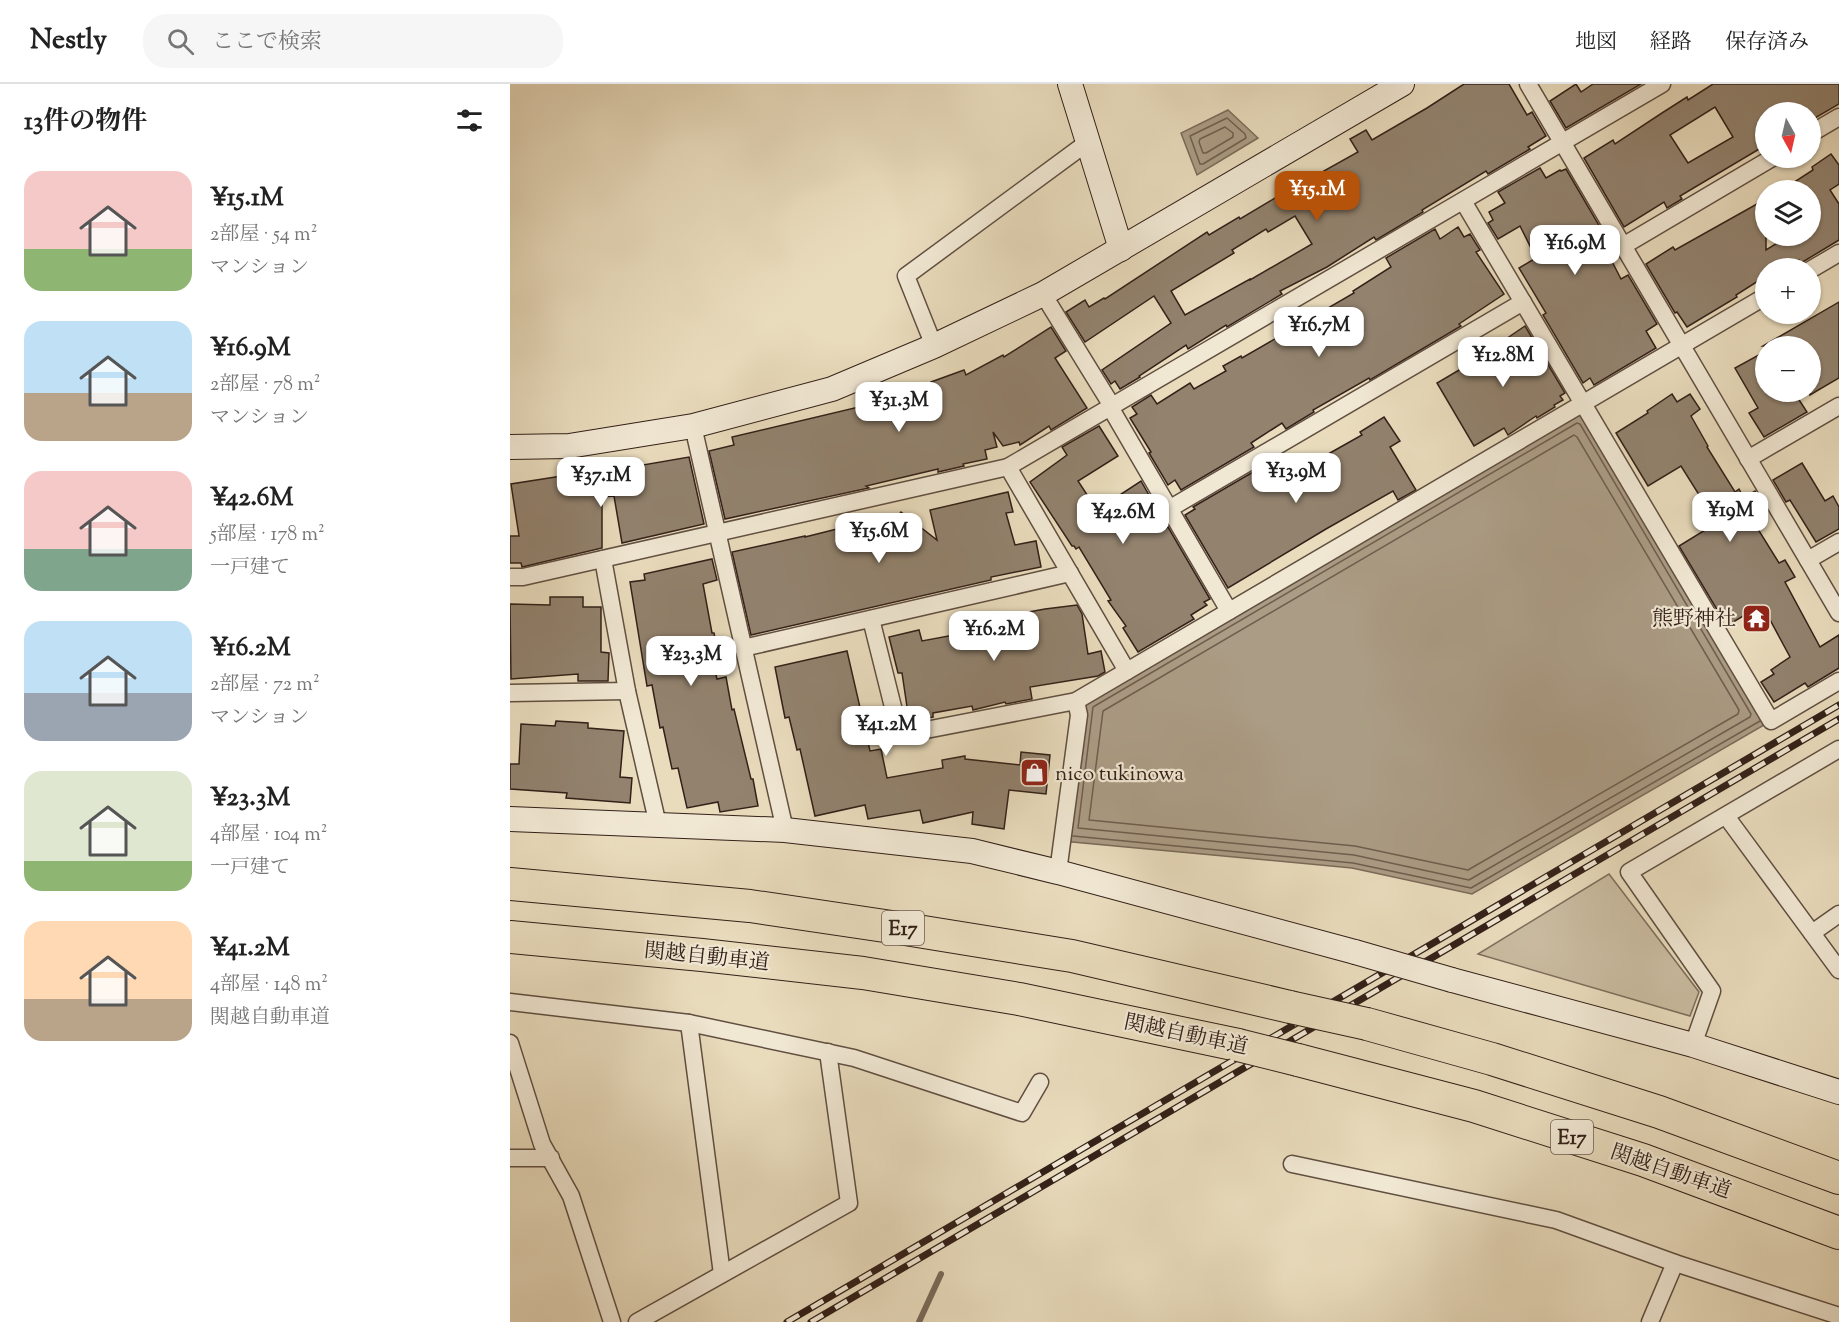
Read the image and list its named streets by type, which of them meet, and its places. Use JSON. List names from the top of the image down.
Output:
{
  "streets": {
    "highway": ["E17", "関越自動車道"]
  },
  "places": {
    "temple": ["熊野神社"],
    "shop": ["nico tukinowa"]
  },
  "north": "bottom",
  "page": {
    "header": "Nestly",
    "search": "ここで検索",
    "nav": ["地図", "経路", "保存済み"],
    "heading": "13件の物件",
    "map_buttons": ["+", "−"],
    "list": [
      {
        "name": "¥15.1M",
        "note": "2部屋 · 54 m² · マンション"
      },
      {
        "name": "¥16.9M",
        "note": "2部屋 · 78 m² · マンション"
      },
      {
        "name": "¥42.6M",
        "note": "5部屋 · 178 m² · 一戸建て"
      },
      {
        "name": "¥16.2M",
        "note": "2部屋 · 72 m² · マンション"
      },
      {
        "name": "¥23.3M",
        "note": "4部屋 · 104 m² · 一戸建て"
      },
      {
        "name": "¥41.2M",
        "note": "4部屋 · 148 m² · 関越自動車道"
      }
    ],
    "price": [
      "¥15.1M",
      "¥16.9M",
      "¥16.7M",
      "¥12.8M",
      "¥31.3M",
      "¥13.9M",
      "¥37.1M",
      "¥19M",
      "¥42.6M",
      "¥15.6M",
      "¥16.2M",
      "¥23.3M",
      "¥41.2M"
    ]
  }
}
